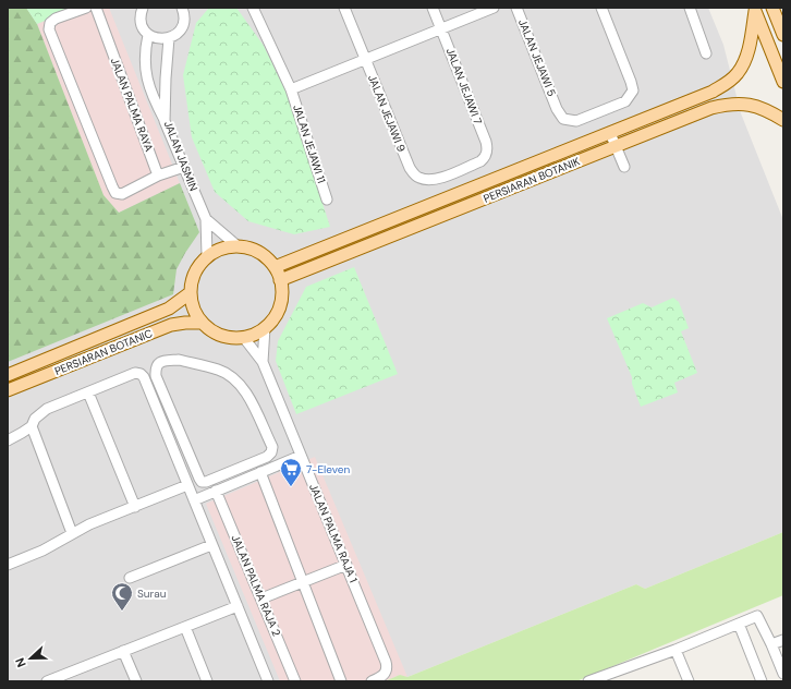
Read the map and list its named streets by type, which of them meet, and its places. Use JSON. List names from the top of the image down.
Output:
{
  "streets": {
    "main road": ["PERSIARAN BOTANIK", "PERSIARAN BOTANIC"],
    "street": [
      "JALAN JEJAWI 5",
      "JALAN JEJAWI 7",
      "JALAN PALMA RAYA",
      "JALAN JEJAWI 9",
      "JALAN JEJAWI 11",
      "JALAN JASMIN",
      "JALAN PALMA RAJA 1",
      "JALAN PALMA RAJA 2"
    ]
  },
  "crossings": [
    ["JALAN JEJAWI 7", "JALAN JEJAWI 9"],
    ["JALAN JASMIN", "PERSIARAN BOTANIK"],
    ["JALAN JASMIN", "PERSIARAN BOTANIC"],
    ["JALAN JASMIN", "JALAN PALMA RAJA 1"],
    ["PERSIARAN BOTANIK", "PERSIARAN BOTANIC"],
    ["PERSIARAN BOTANIK", "JALAN PALMA RAJA 1"],
    ["PERSIARAN BOTANIC", "JALAN PALMA RAJA 1"]
  ],
  "places": {
    "supermarket": ["7-Eleven"],
    "mosque": ["Surau"]
  },
  "north": "left"
}
